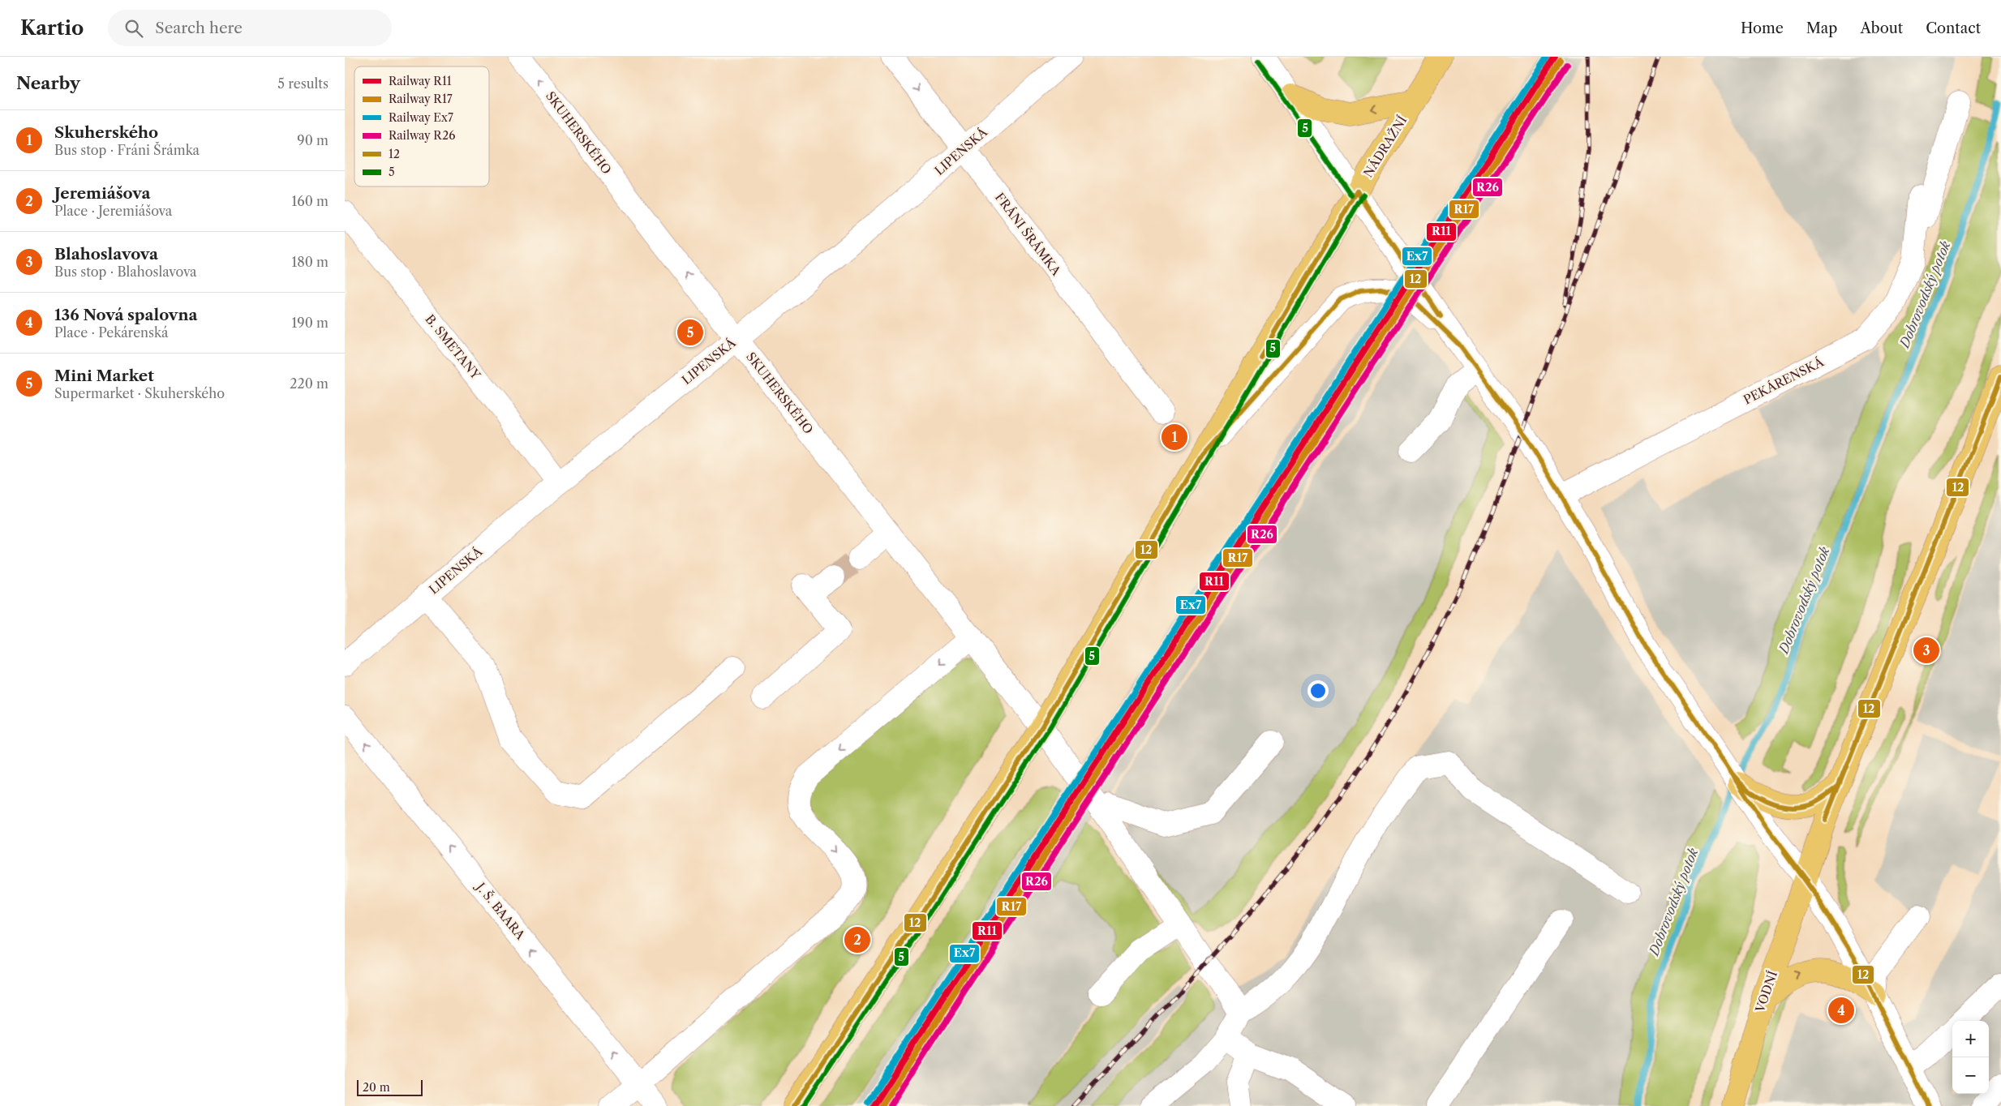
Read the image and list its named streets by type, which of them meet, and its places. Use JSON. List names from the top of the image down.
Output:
{
  "streets": {
    "main road": ["NÁDRAŽNÍ", "VODNÍ"],
    "street": [
      "SKUHERSKÉHO",
      "LIPENSKÁ",
      "FRÁNI ŠRÁMKA",
      "B. SMETANY",
      "PEKÁRENSKÁ",
      "J. Š. BAARA"
    ]
  },
  "crossings": [
    ["SKUHERSKÉHO", "NÁDRAŽNÍ"],
    ["SKUHERSKÉHO", "LIPENSKÁ"],
    ["LIPENSKÁ", "FRÁNI ŠRÁMKA"],
    ["LIPENSKÁ", "B. SMETANY"]
  ],
  "one_way": ["J. Š. BAARA"],
  "water": ["Dobrovodský potok"],
  "lines": [
    "rail line R11",
    "rail line Ex7",
    "rail line R17",
    "transit line 5",
    "rail line R26",
    "transit line 12"
  ],
  "legend": [
    "Railway R11",
    "Railway R17",
    "Railway Ex7",
    "Railway R26",
    "12",
    "5"
  ],
  "scale_bar": "20 m",
  "page": {
    "header": "Kartio",
    "search": "Search here",
    "nav": [
      "Home",
      "Map",
      "About",
      "Contact"
    ],
    "heading": ["Nearby", "5 results"],
    "list": [
      {
        "mark": "1",
        "name": "Skuherského",
        "note": "Bus stop · Fráni Šrámka",
        "value": "90 m"
      },
      {
        "mark": "2",
        "name": "Jeremiášova",
        "note": "Place · Jeremiášova",
        "value": "160 m"
      },
      {
        "mark": "3",
        "name": "Blahoslavova",
        "note": "Bus stop · Blahoslavova",
        "value": "180 m"
      },
      {
        "mark": "4",
        "name": "136 Nová spalovna",
        "note": "Place · Pekárenská",
        "value": "190 m"
      },
      {
        "mark": "5",
        "name": "Mini Market",
        "note": "Supermarket · Skuherského",
        "value": "220 m"
      }
    ],
    "pins": [
      "5",
      "1",
      "3",
      "2",
      "4"
    ],
    "map_buttons": ["+", "−"],
    "scale": "20 m"
  }
}
